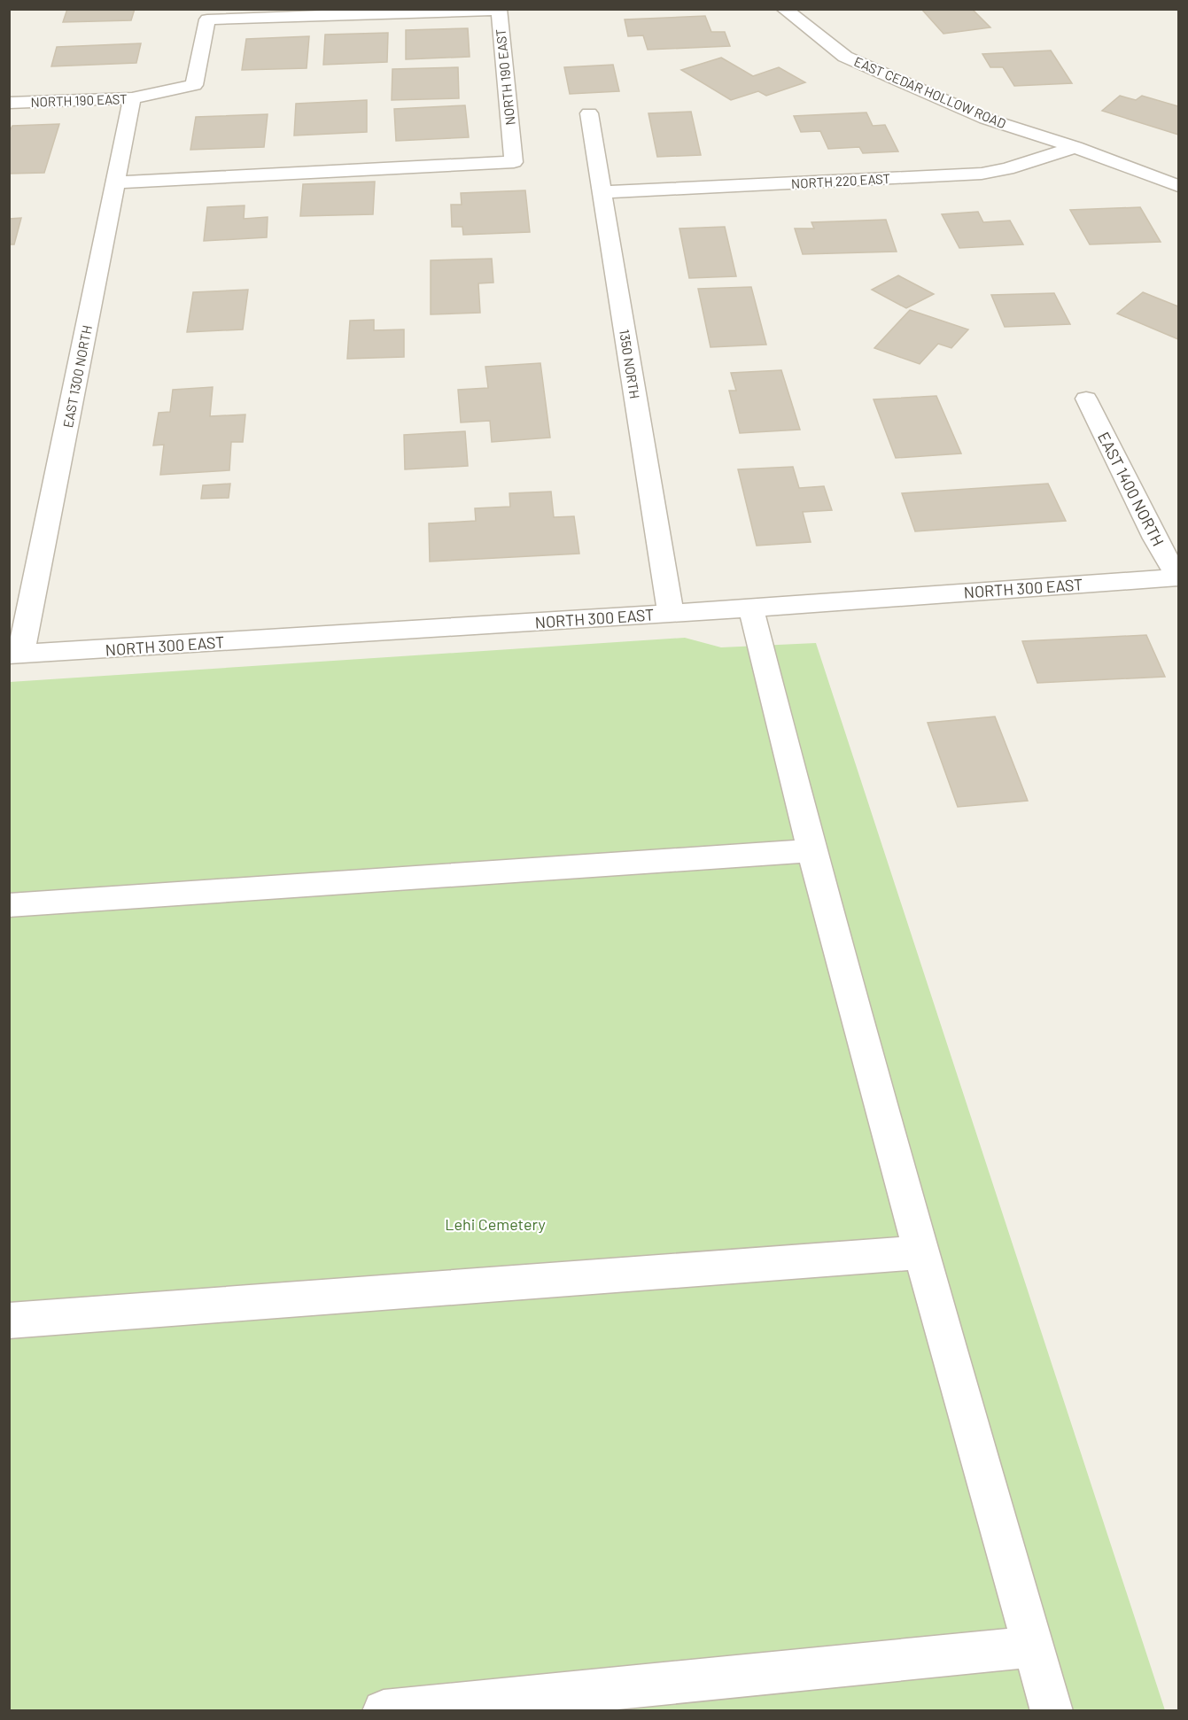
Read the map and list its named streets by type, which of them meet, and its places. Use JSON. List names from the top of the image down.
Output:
{
  "streets": {
    "street": [
      "NORTH 190 EAST",
      "EAST CEDAR HOLLOW ROAD",
      "NORTH 220 EAST",
      "1350 NORTH",
      "EAST 1300 NORTH",
      "EAST 1400 NORTH",
      "NORTH 300 EAST"
    ]
  },
  "crossings": [
    ["NORTH 190 EAST", "EAST 1300 NORTH"],
    ["EAST CEDAR HOLLOW ROAD", "NORTH 220 EAST"],
    ["NORTH 220 EAST", "1350 NORTH"],
    ["1350 NORTH", "NORTH 300 EAST"],
    ["EAST 1300 NORTH", "NORTH 300 EAST"],
    ["EAST 1400 NORTH", "NORTH 300 EAST"]
  ],
  "parks": ["Lehi Cemetery"]
}
